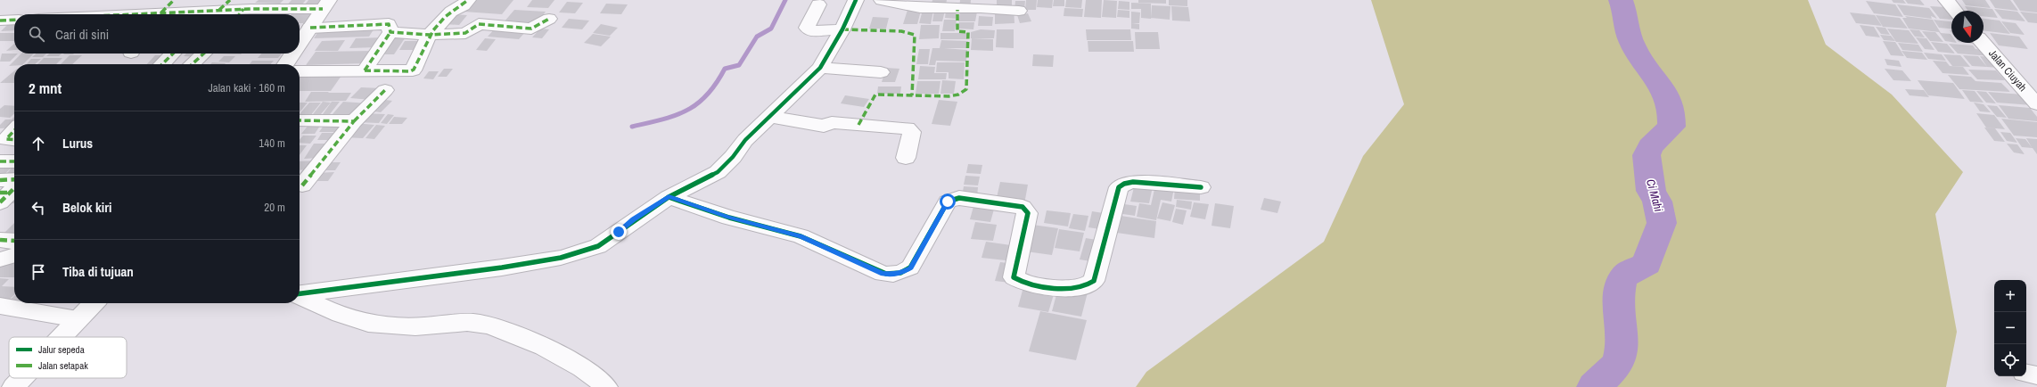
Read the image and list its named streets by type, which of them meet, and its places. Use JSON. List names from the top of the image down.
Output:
{
  "streets": {
    "street": ["Jalan Ciuyah"]
  },
  "water": ["Ci Mahi"],
  "legend": ["Jalur sepeda", "Jalan setapak"],
  "north": "bottom",
  "page": {
    "search": "Cari di sini",
    "heading": ["2 mnt", "Jalan kaki · 160 m"],
    "list": [
      ["Lurus", "140 m"],
      ["Belok kiri", "20 m"],
      "Tiba di tujuan"
    ],
    "map_buttons": ["+", "−"]
  }
}
